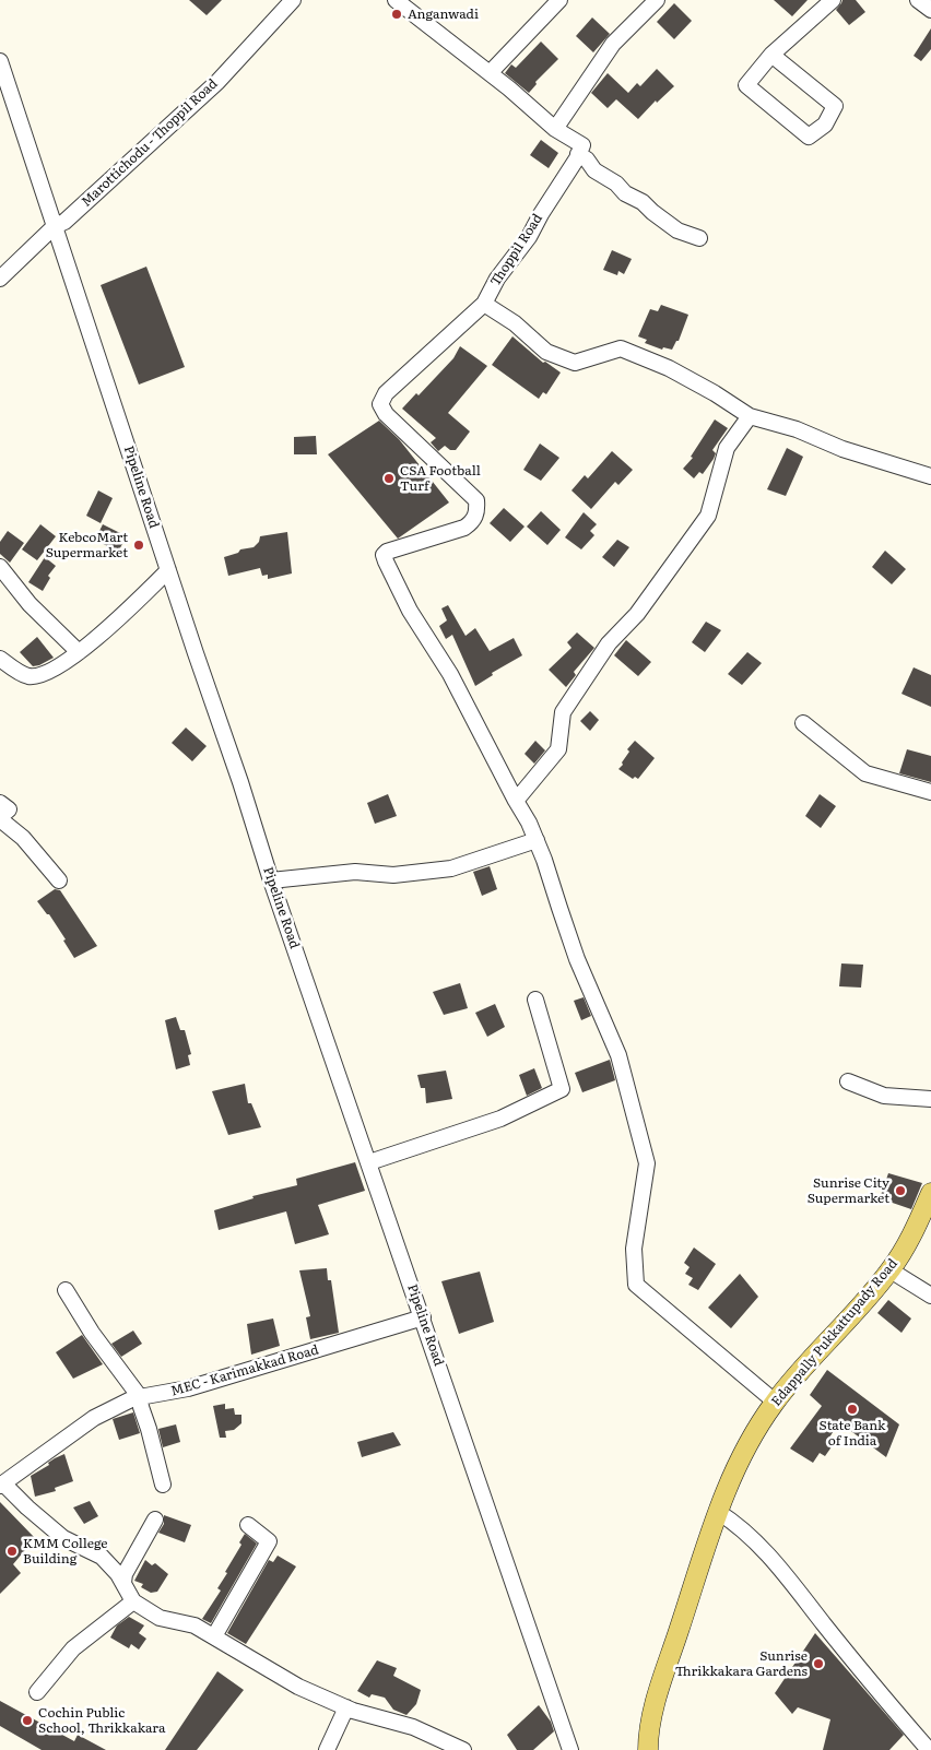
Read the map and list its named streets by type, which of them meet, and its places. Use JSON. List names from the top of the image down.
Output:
{
  "streets": {
    "main road": ["Edappally Pukkattupady Road"],
    "street": [
      "Marottichodu - Thoppil Road",
      "Thoppil Road",
      "Pipeline Road",
      "MEC - Karimakkad Road"
    ]
  },
  "crossings": [
    ["Marottichodu - Thoppil Road", "Pipeline Road"],
    ["Pipeline Road", "MEC - Karimakkad Road"]
  ],
  "places": [
    "Anganwadi",
    "CSA Football Turf",
    "KebcoMart Supermarket",
    "Sunrise City Supermarket",
    "State Bank of India",
    "KMM College Building",
    "Sunrise Thrikkakara Gardens",
    "Cochin Public School, Thrikkakara"
  ]
}
